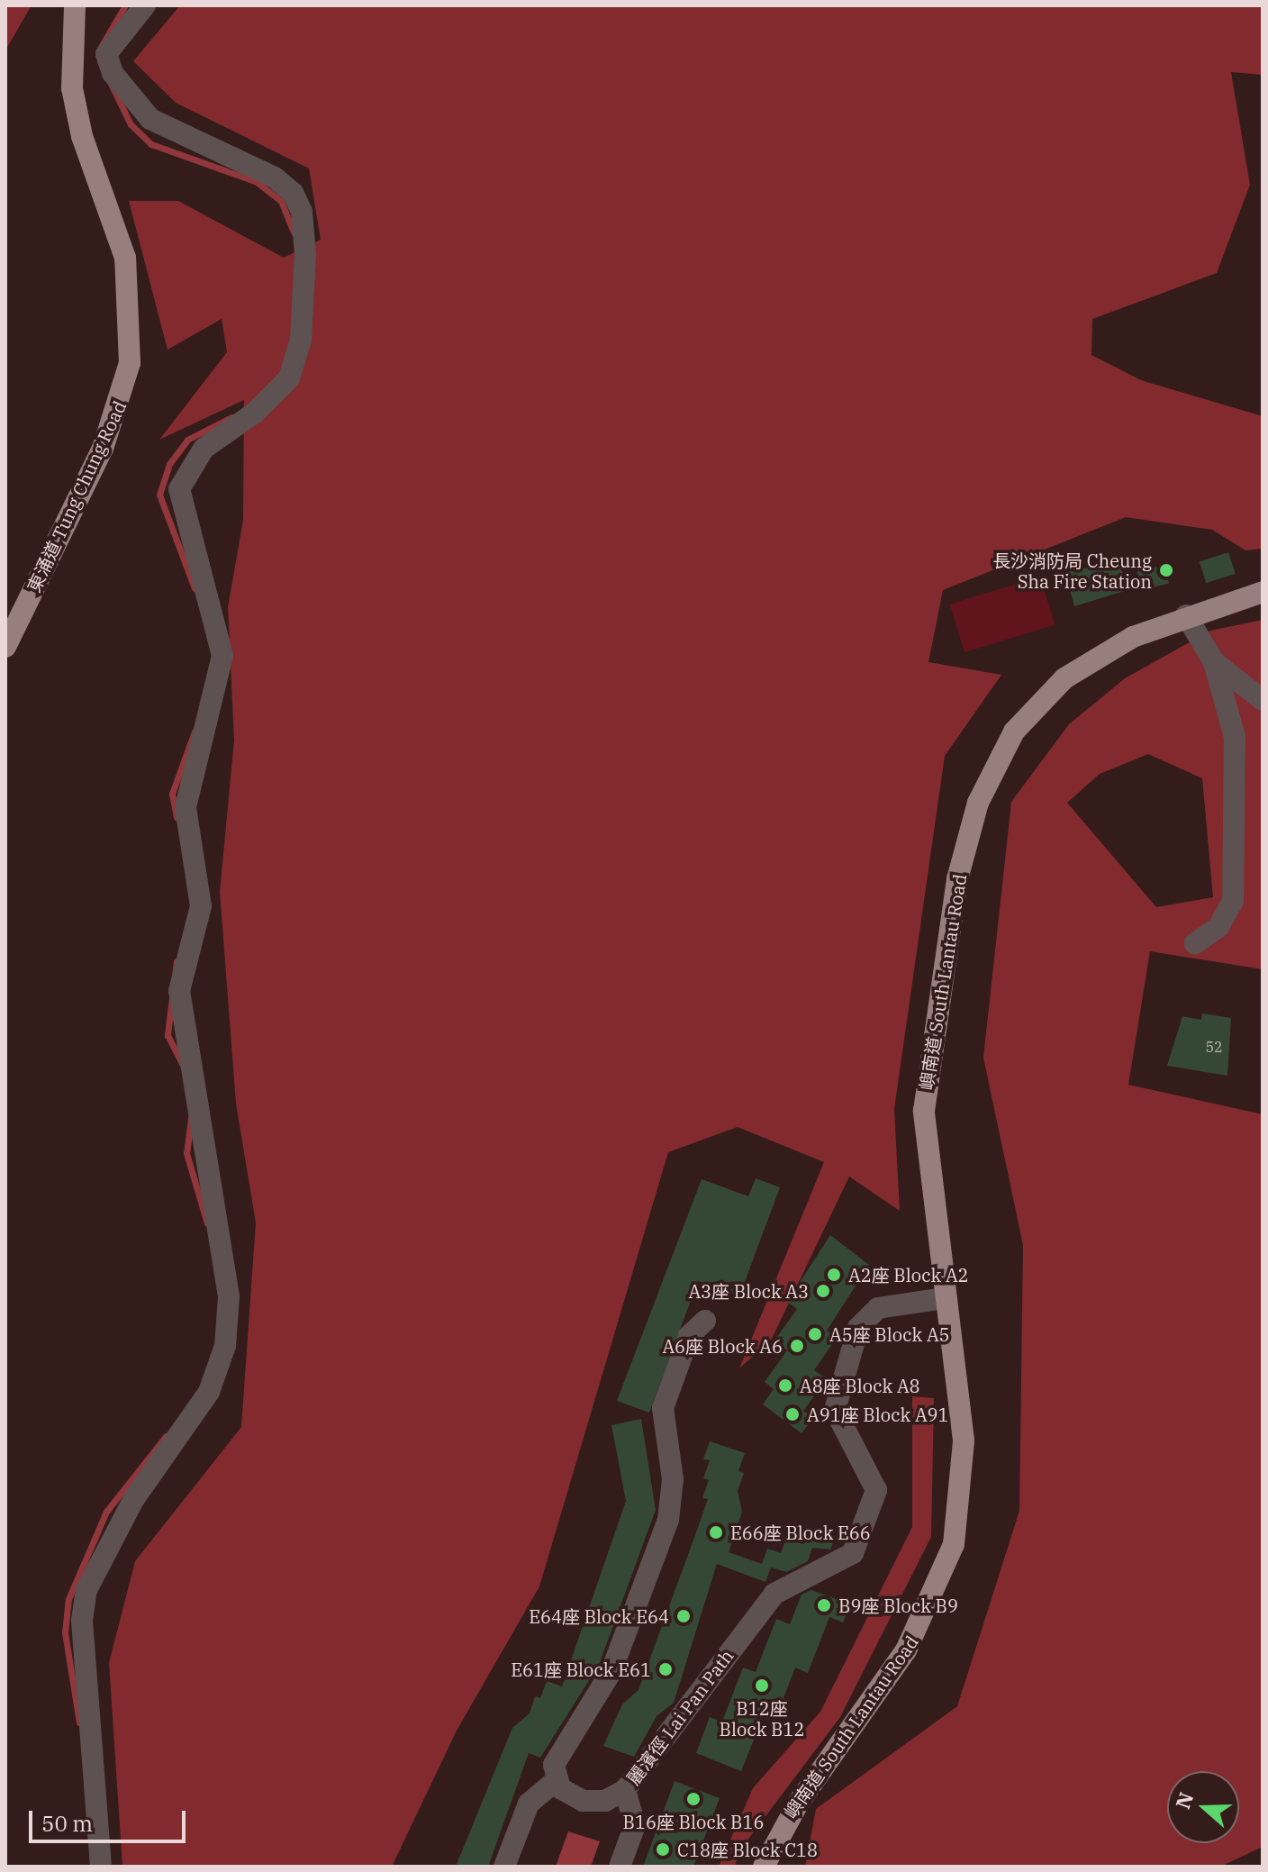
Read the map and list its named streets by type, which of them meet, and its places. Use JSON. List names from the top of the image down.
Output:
{
  "streets": {
    "main road": ["東涌道 Tung Chung Road", "嶼南道 South Lantau Road"],
    "lane": ["麗濱徑 Lai Pan Path"]
  },
  "crossings": [
    ["嶼南道 South Lantau Road", "麗濱徑 Lai Pan Path"]
  ],
  "places": [
    "長沙消防局 Cheung Sha Fire Station",
    "A2座 Block A2",
    "A3座 Block A3",
    "A5座 Block A5",
    "A6座 Block A6",
    "A8座 Block A8",
    "A91座 Block A91",
    "E66座 Block E66",
    "B9座 Block B9",
    "E64座 Block E64",
    "E61座 Block E61",
    "B12座 Block B12",
    "B16座 Block B16",
    "C18座 Block C18"
  ],
  "house_numbers": ["52"],
  "scale_bar": "50 m",
  "north": "left"
}
